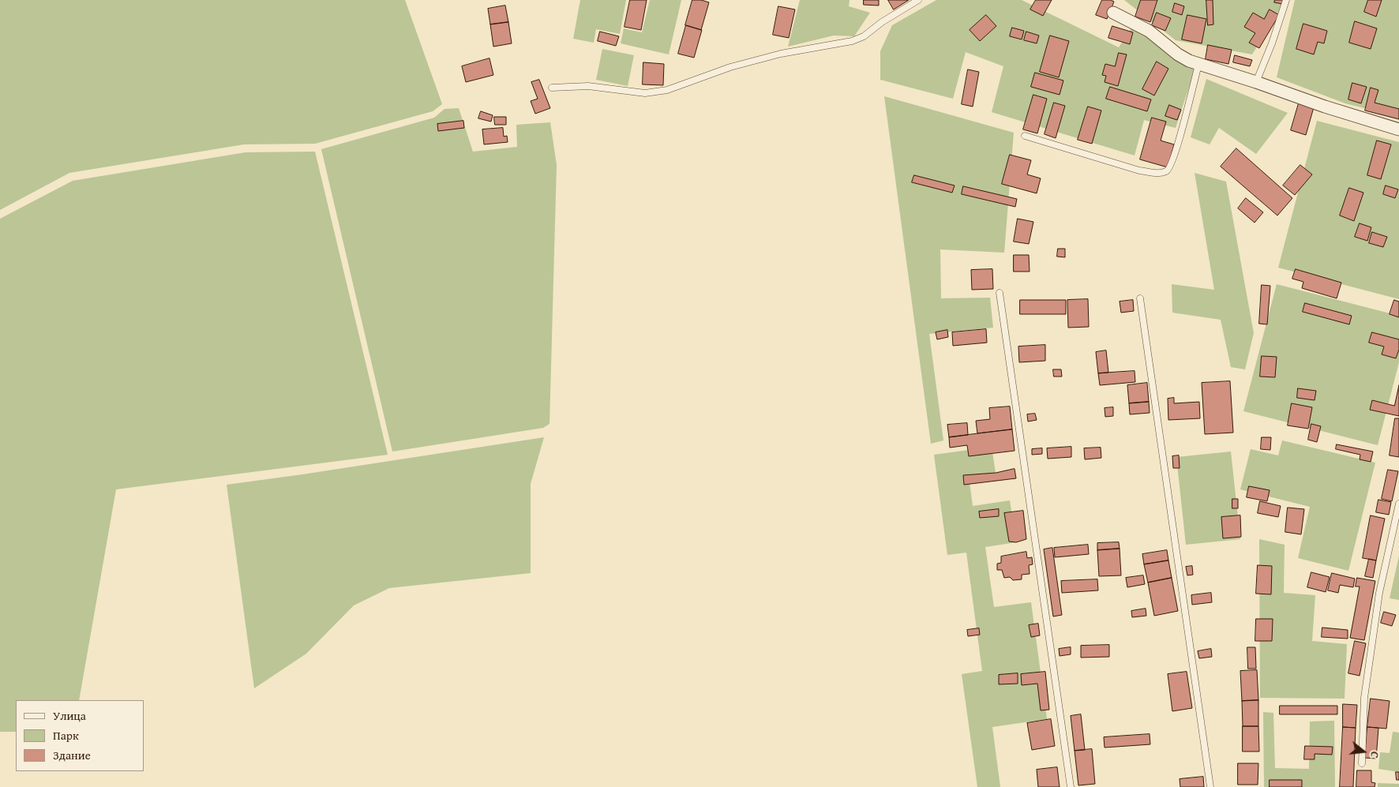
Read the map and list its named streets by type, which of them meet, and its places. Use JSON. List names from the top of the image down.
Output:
{
  "legend": ["Улица", "Парк", "Здание"],
  "north": "right"
}
